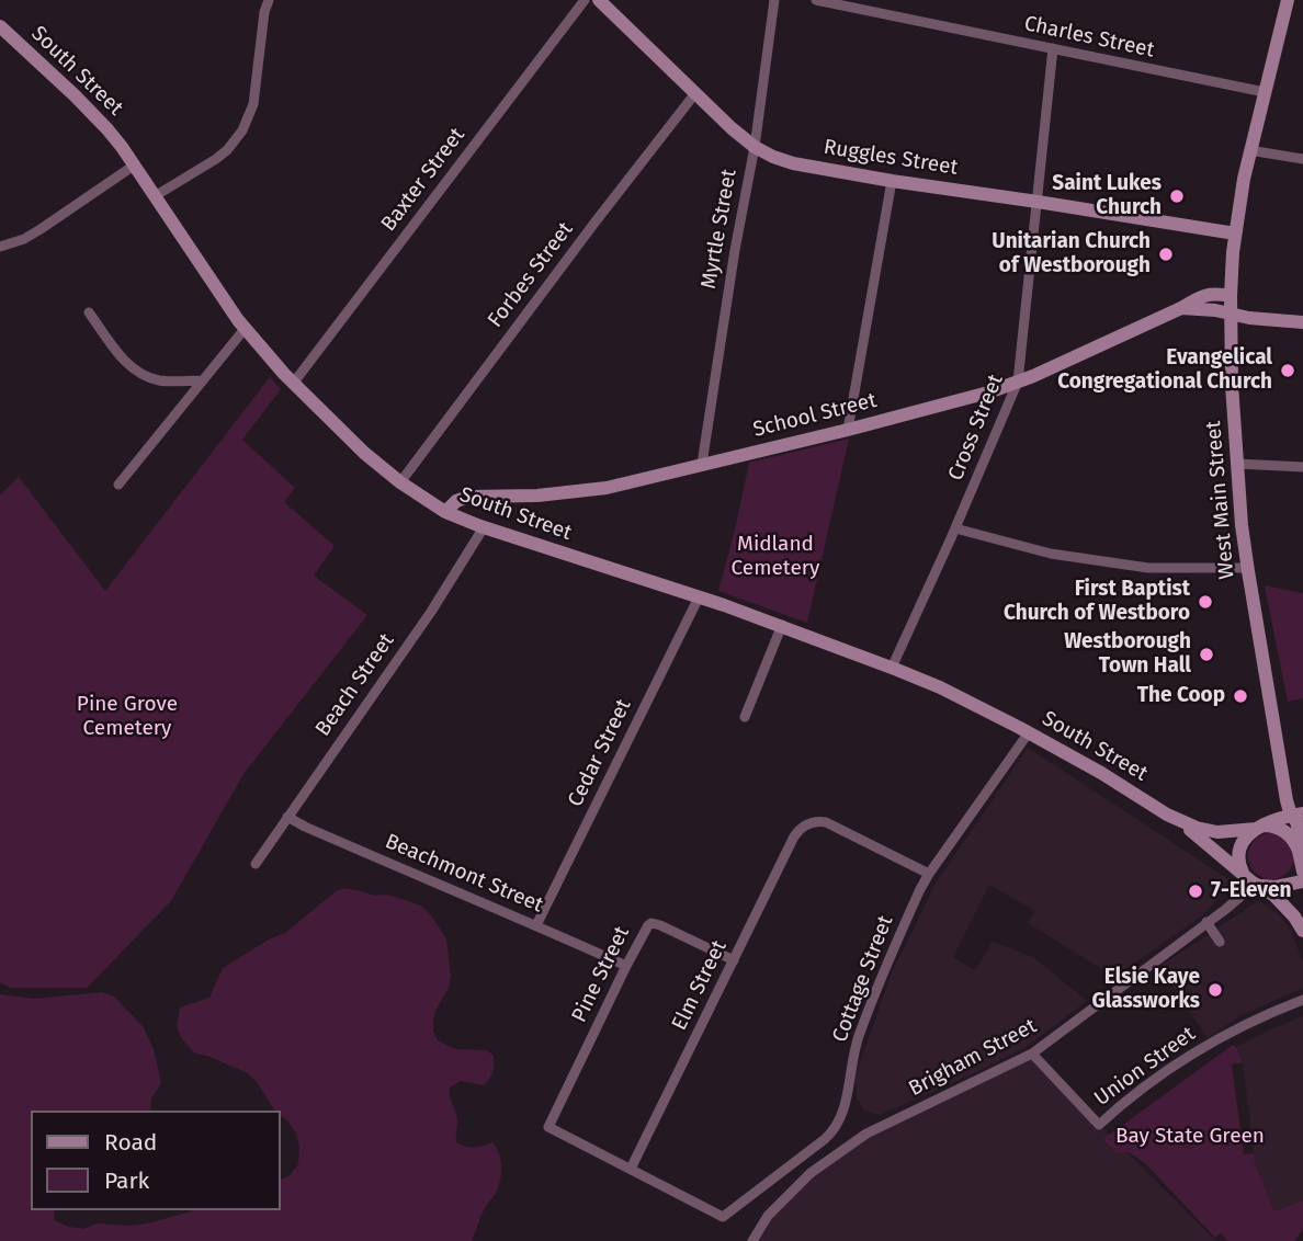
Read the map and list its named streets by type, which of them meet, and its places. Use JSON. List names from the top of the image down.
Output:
{
  "streets": {
    "main road": [
      "South Street",
      "Ruggles Street",
      "School Street",
      "West Main Street"
    ],
    "street": [
      "Charles Street",
      "Baxter Street",
      "Myrtle Street",
      "Forbes Street",
      "Cross Street",
      "Beach Street",
      "Cedar Street",
      "Beachmont Street",
      "Pine Street",
      "Cottage Street",
      "Elm Street",
      "Brigham Street",
      "Union Street"
    ]
  },
  "crossings": [
    ["Charles Street", "Cross Street"],
    ["Charles Street", "West Main Street"],
    ["South Street", "Baxter Street"],
    ["South Street", "Forbes Street"],
    ["South Street", "School Street"],
    ["South Street", "Cross Street"],
    ["South Street", "West Main Street"],
    ["South Street", "Beach Street"],
    ["South Street", "Cedar Street"],
    ["South Street", "Cottage Street"],
    ["South Street", "Brigham Street"],
    ["Ruggles Street", "Myrtle Street"],
    ["Ruggles Street", "Forbes Street"],
    ["Ruggles Street", "Cross Street"],
    ["Ruggles Street", "West Main Street"],
    ["Myrtle Street", "School Street"],
    ["School Street", "Cross Street"],
    ["School Street", "West Main Street"],
    ["West Main Street", "Brigham Street"],
    ["Beach Street", "Beachmont Street"],
    ["Cedar Street", "Beachmont Street"],
    ["Beachmont Street", "Pine Street"],
    ["Pine Street", "Cottage Street"],
    ["Pine Street", "Elm Street"],
    ["Cottage Street", "Elm Street"],
    ["Brigham Street", "Union Street"]
  ],
  "parks": ["Midland Cemetery", "Pine Grove Cemetery", "Bay State Green"],
  "places": [
    "Saint Lukes Church",
    "Unitarian Church of Westborough",
    "Evangelical Congregational Church",
    "First Baptist Church of Westboro",
    "Westborough Town Hall",
    "The Coop",
    "7-Eleven",
    "Elsie Kaye Glassworks"
  ],
  "legend": ["Road", "Park"]
}
